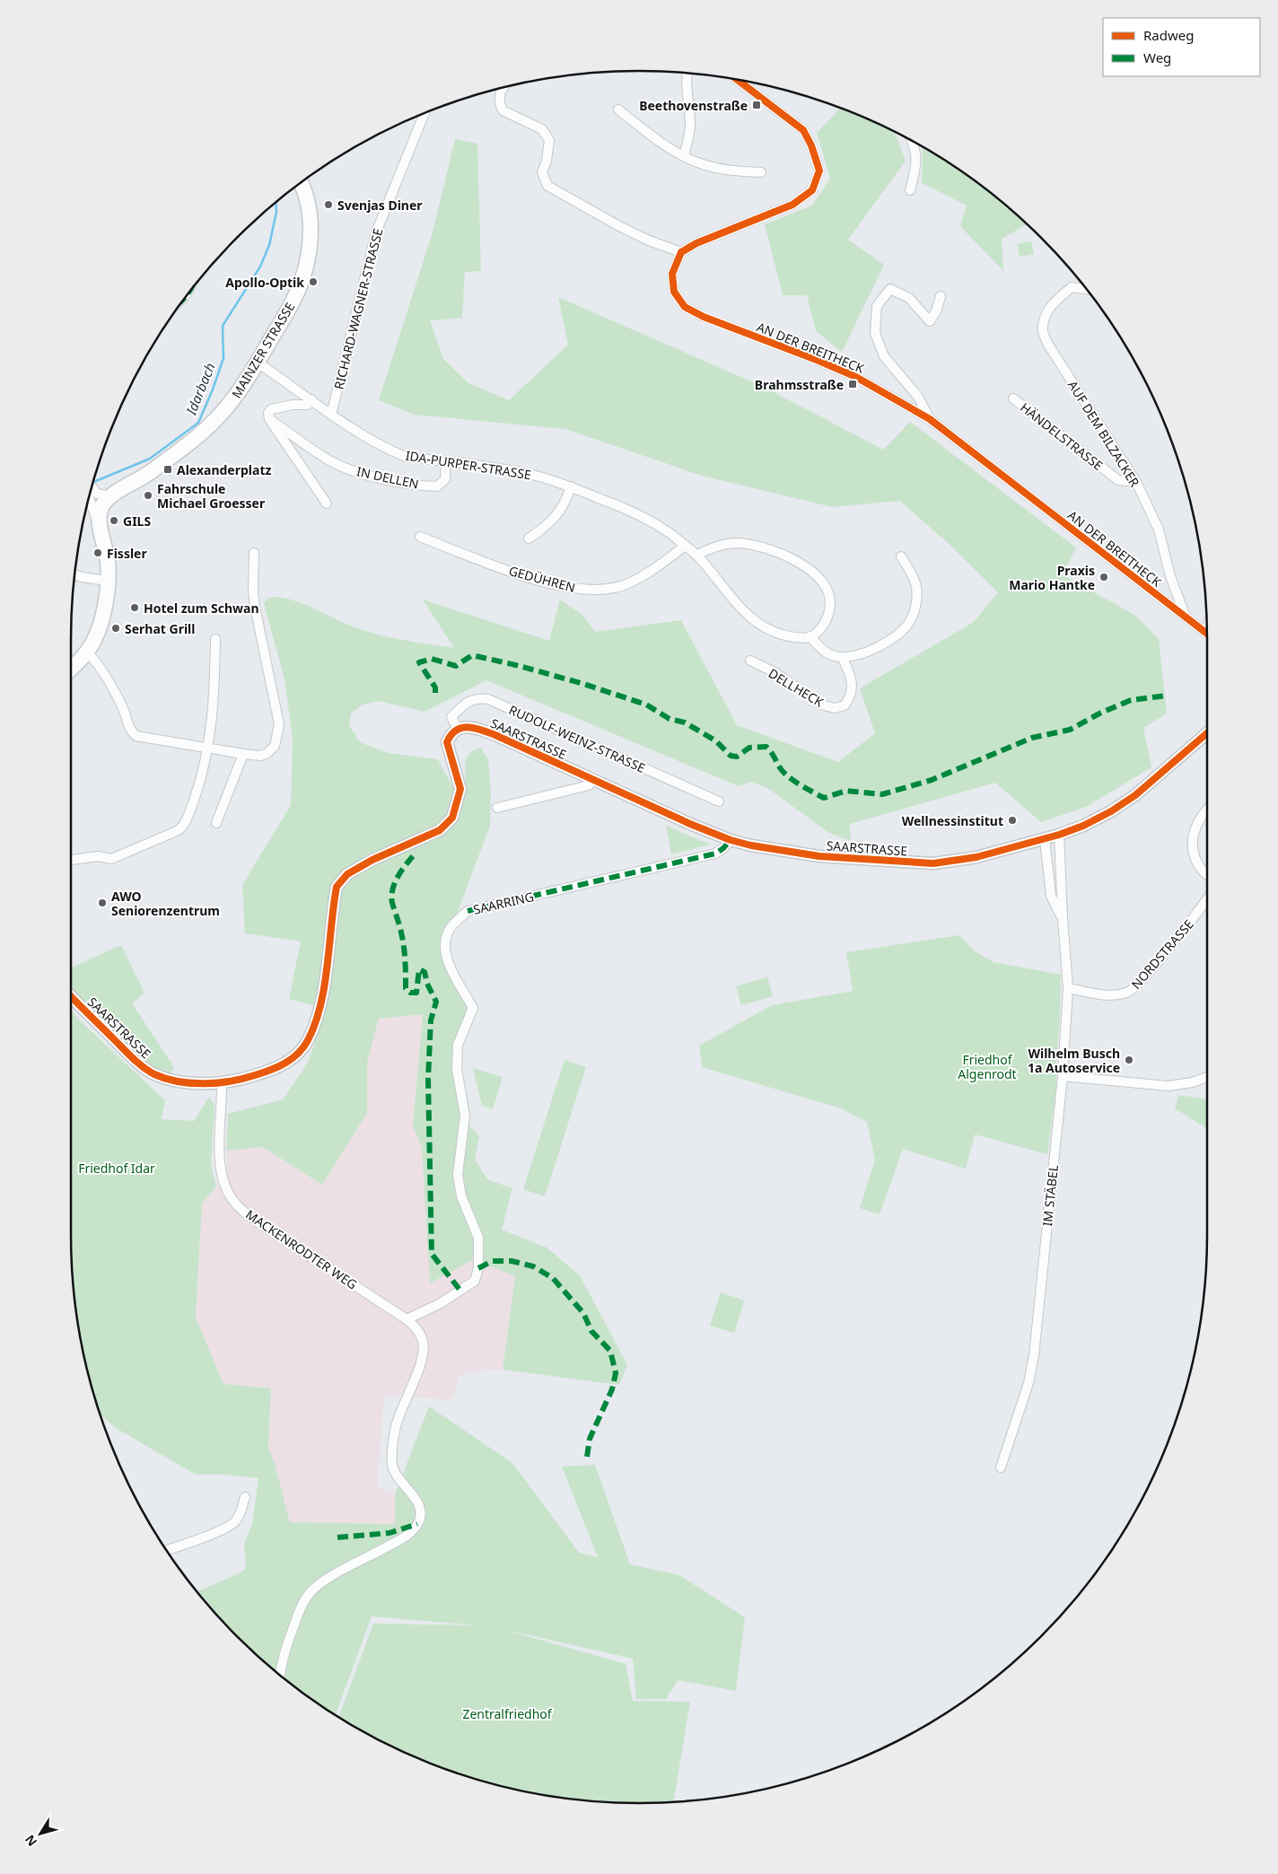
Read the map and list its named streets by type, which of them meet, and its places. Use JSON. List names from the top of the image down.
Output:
{
  "streets": {
    "main road": ["MAINZER STRASSE"],
    "street": [
      "RICHARD-WAGNER-STRASSE",
      "AN DER BREITHECK",
      "AUF DEM BILZACKER",
      "HÄNDELSTRASSE",
      "IDA-PURPER-STRASSE",
      "IN DELLEN",
      "GEDÜHREN",
      "DELLHECK",
      "SAARSTRASSE",
      "RUDOLF-WEINZ-STRASSE",
      "SAARRING",
      "NORDSTRASSE",
      "IM STÄBEL",
      "MACKENRODTER WEG"
    ]
  },
  "crossings": [
    ["RICHARD-WAGNER-STRASSE", "IDA-PURPER-STRASSE"],
    ["AN DER BREITHECK", "AUF DEM BILZACKER"],
    ["MAINZER STRASSE", "IDA-PURPER-STRASSE"],
    ["AUF DEM BILZACKER", "HÄNDELSTRASSE"],
    ["IDA-PURPER-STRASSE", "IN DELLEN"],
    ["IDA-PURPER-STRASSE", "GEDÜHREN"],
    ["SAARSTRASSE", "RUDOLF-WEINZ-STRASSE"],
    ["SAARSTRASSE", "SAARRING"],
    ["SAARSTRASSE", "IM STÄBEL"],
    ["SAARSTRASSE", "MACKENRODTER WEG"],
    ["SAARRING", "MACKENRODTER WEG"],
    ["NORDSTRASSE", "IM STÄBEL"]
  ],
  "water": ["Idarbach"],
  "parks": ["Friedhof Algenrodt", "Friedhof Idar", "Zentralfriedhof"],
  "places": {
    "transit": ["Beethovenstraße", "Brahmsstraße", "Alexanderplatz"],
    "other": [
      "Svenjas Diner",
      "Apollo-Optik",
      "Fahrschule Michael Groesser",
      "GILS",
      "Fissler",
      "Praxis Mario Hantke",
      "Hotel zum Schwan",
      "Serhat Grill",
      "Wellnessinstitut",
      "AWO Seniorenzentrum",
      "Wilhelm Busch 1a Autoservice"
    ]
  },
  "legend": ["Radweg", "Weg"],
  "north": "bottom left"
}
